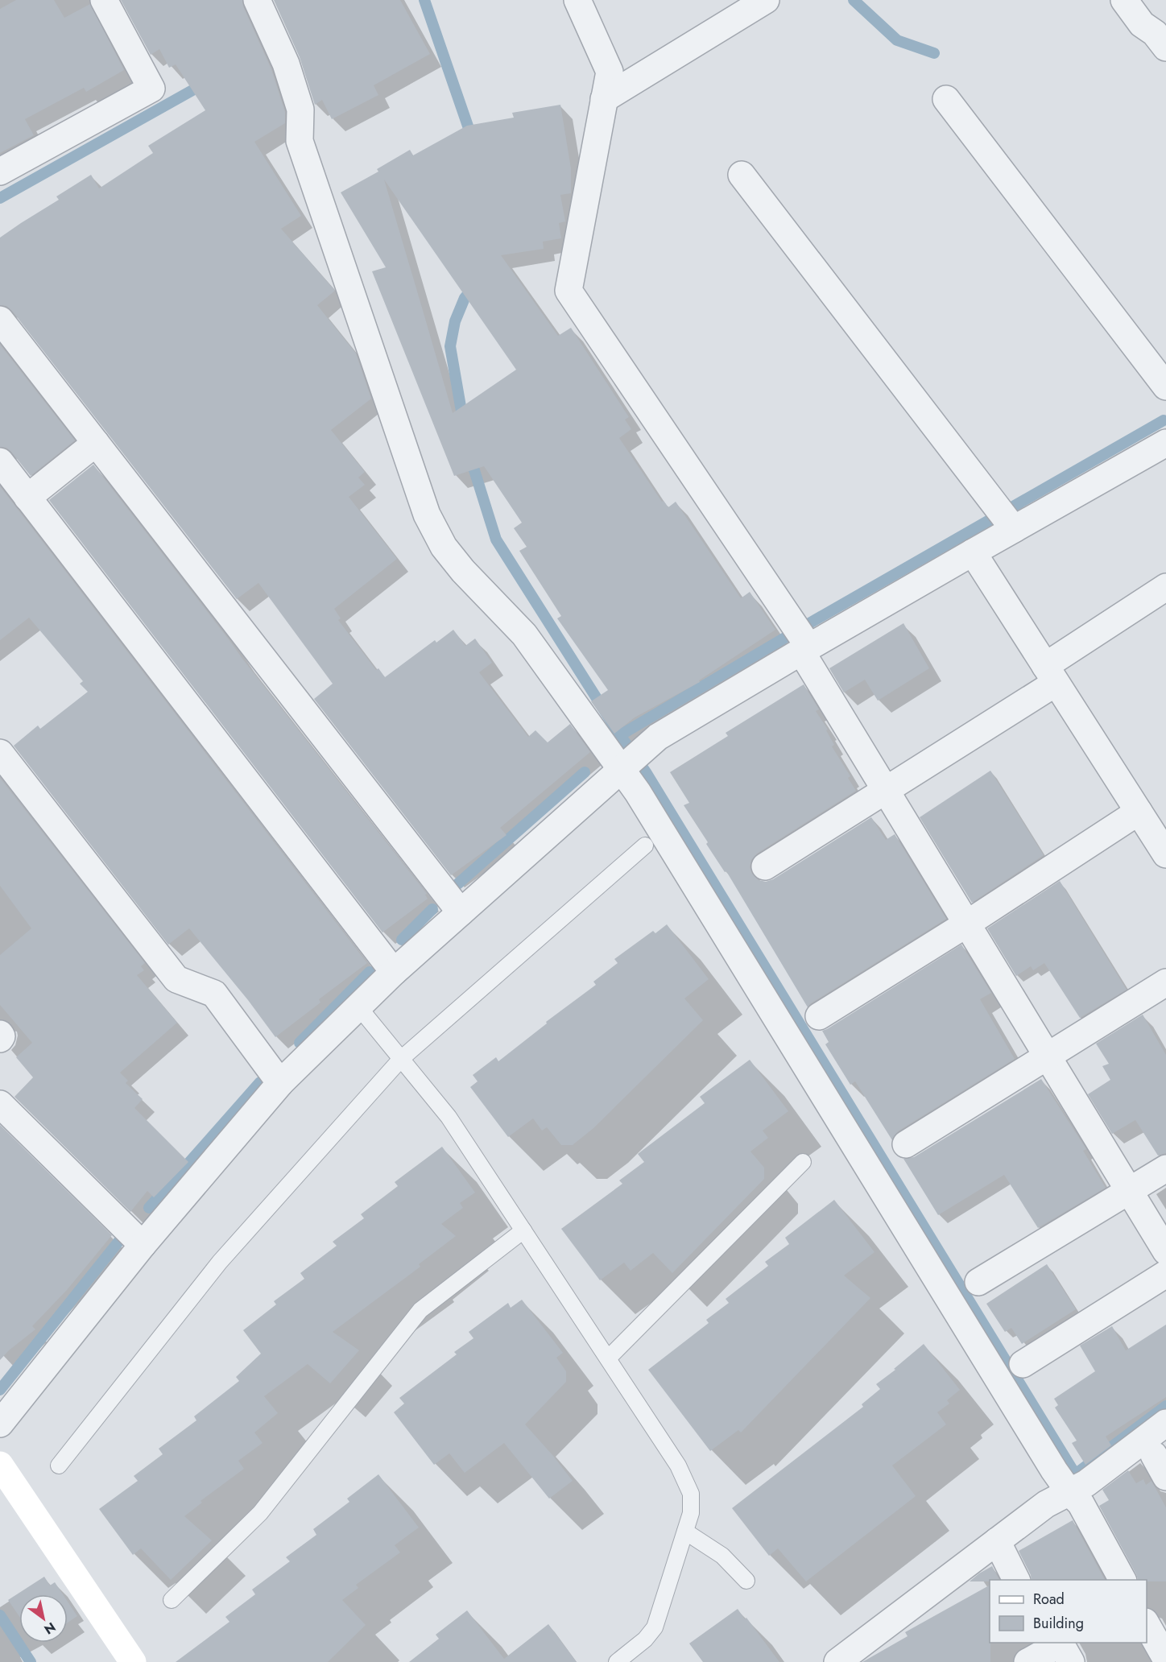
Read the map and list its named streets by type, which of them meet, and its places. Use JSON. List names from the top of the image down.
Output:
{
  "legend": ["Road", "Building"],
  "north": "bottom right"
}
